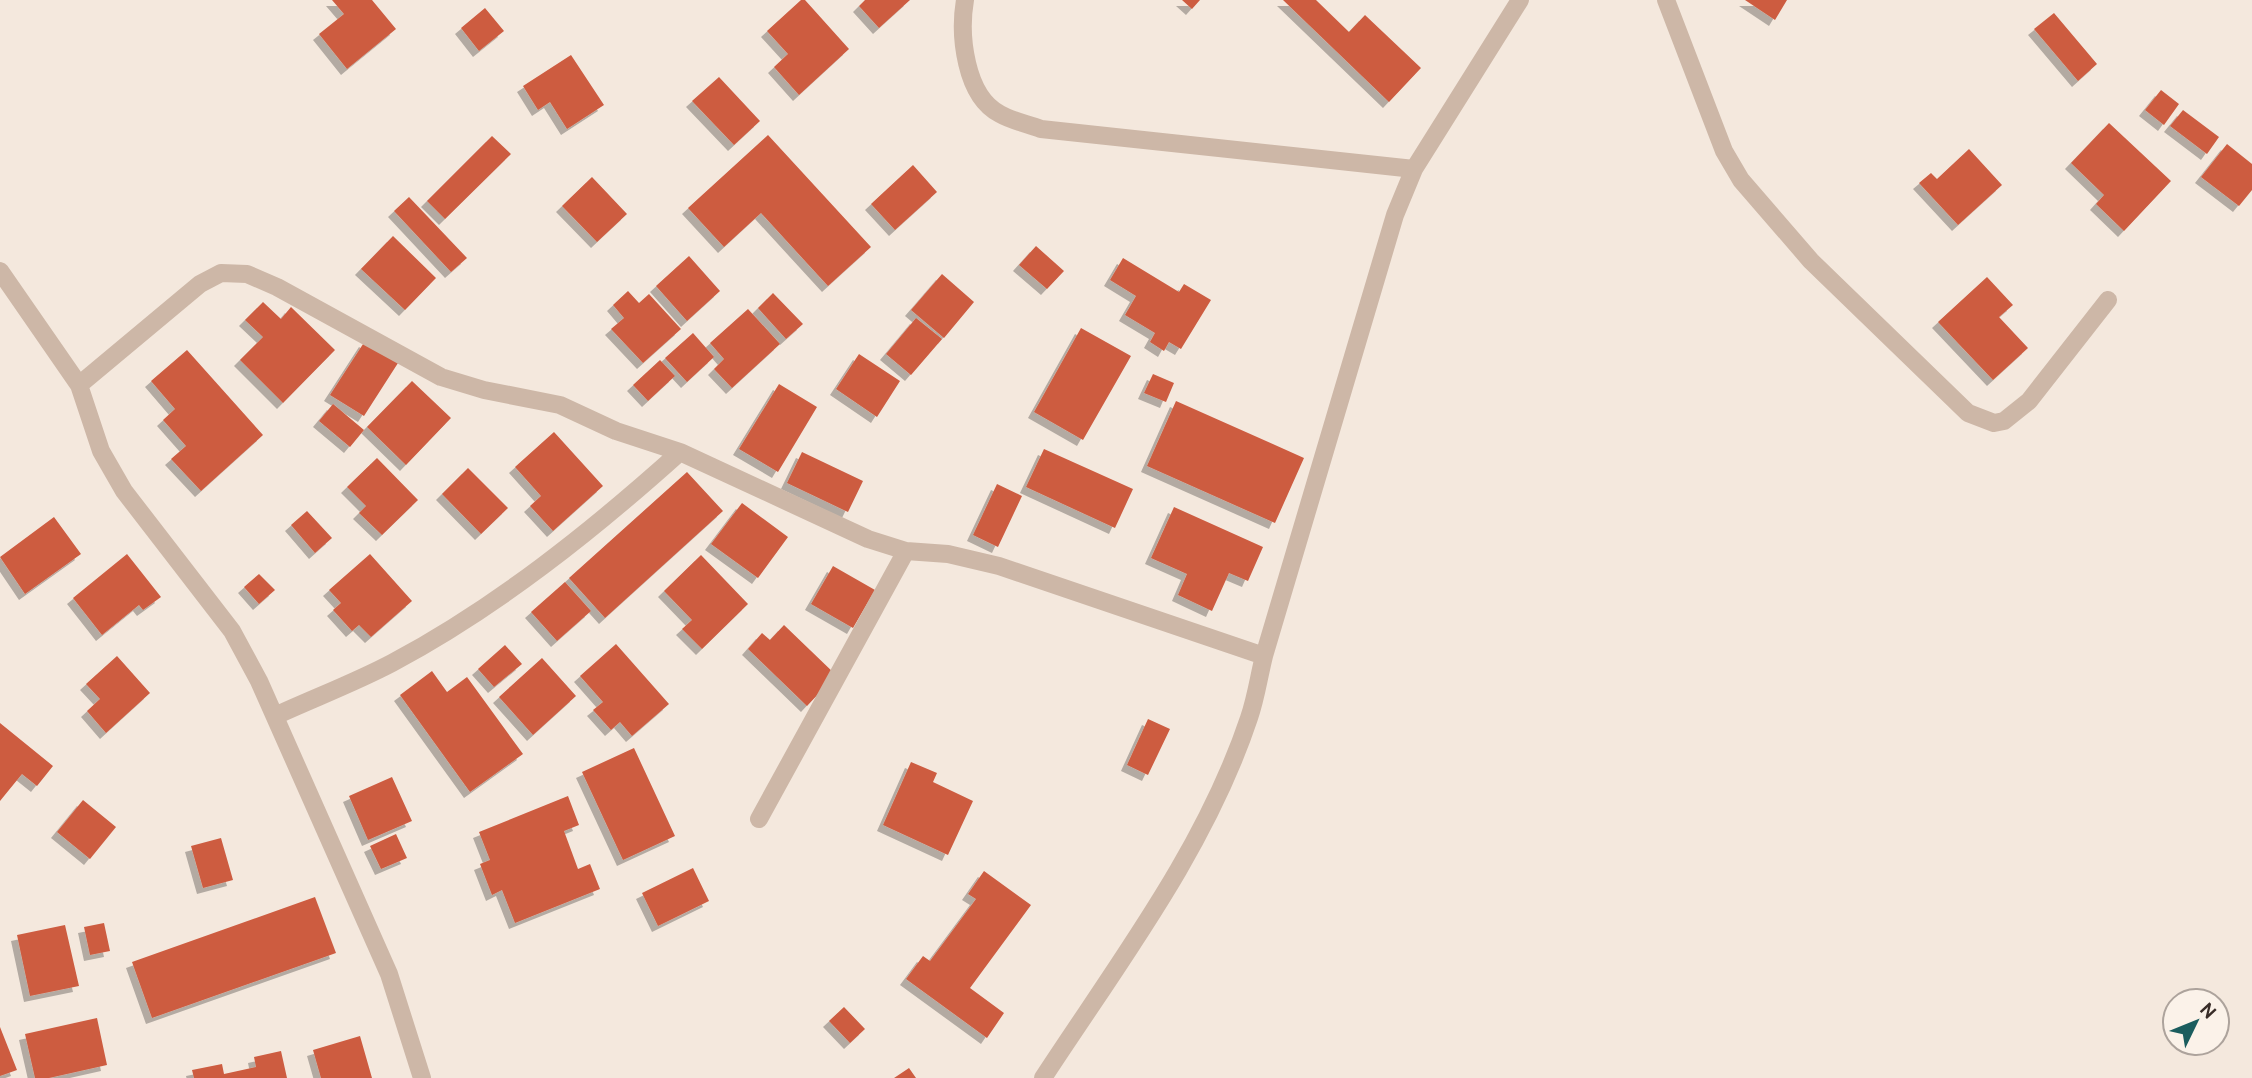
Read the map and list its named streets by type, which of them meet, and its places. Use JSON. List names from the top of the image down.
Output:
{
  "north": "top right"
}
